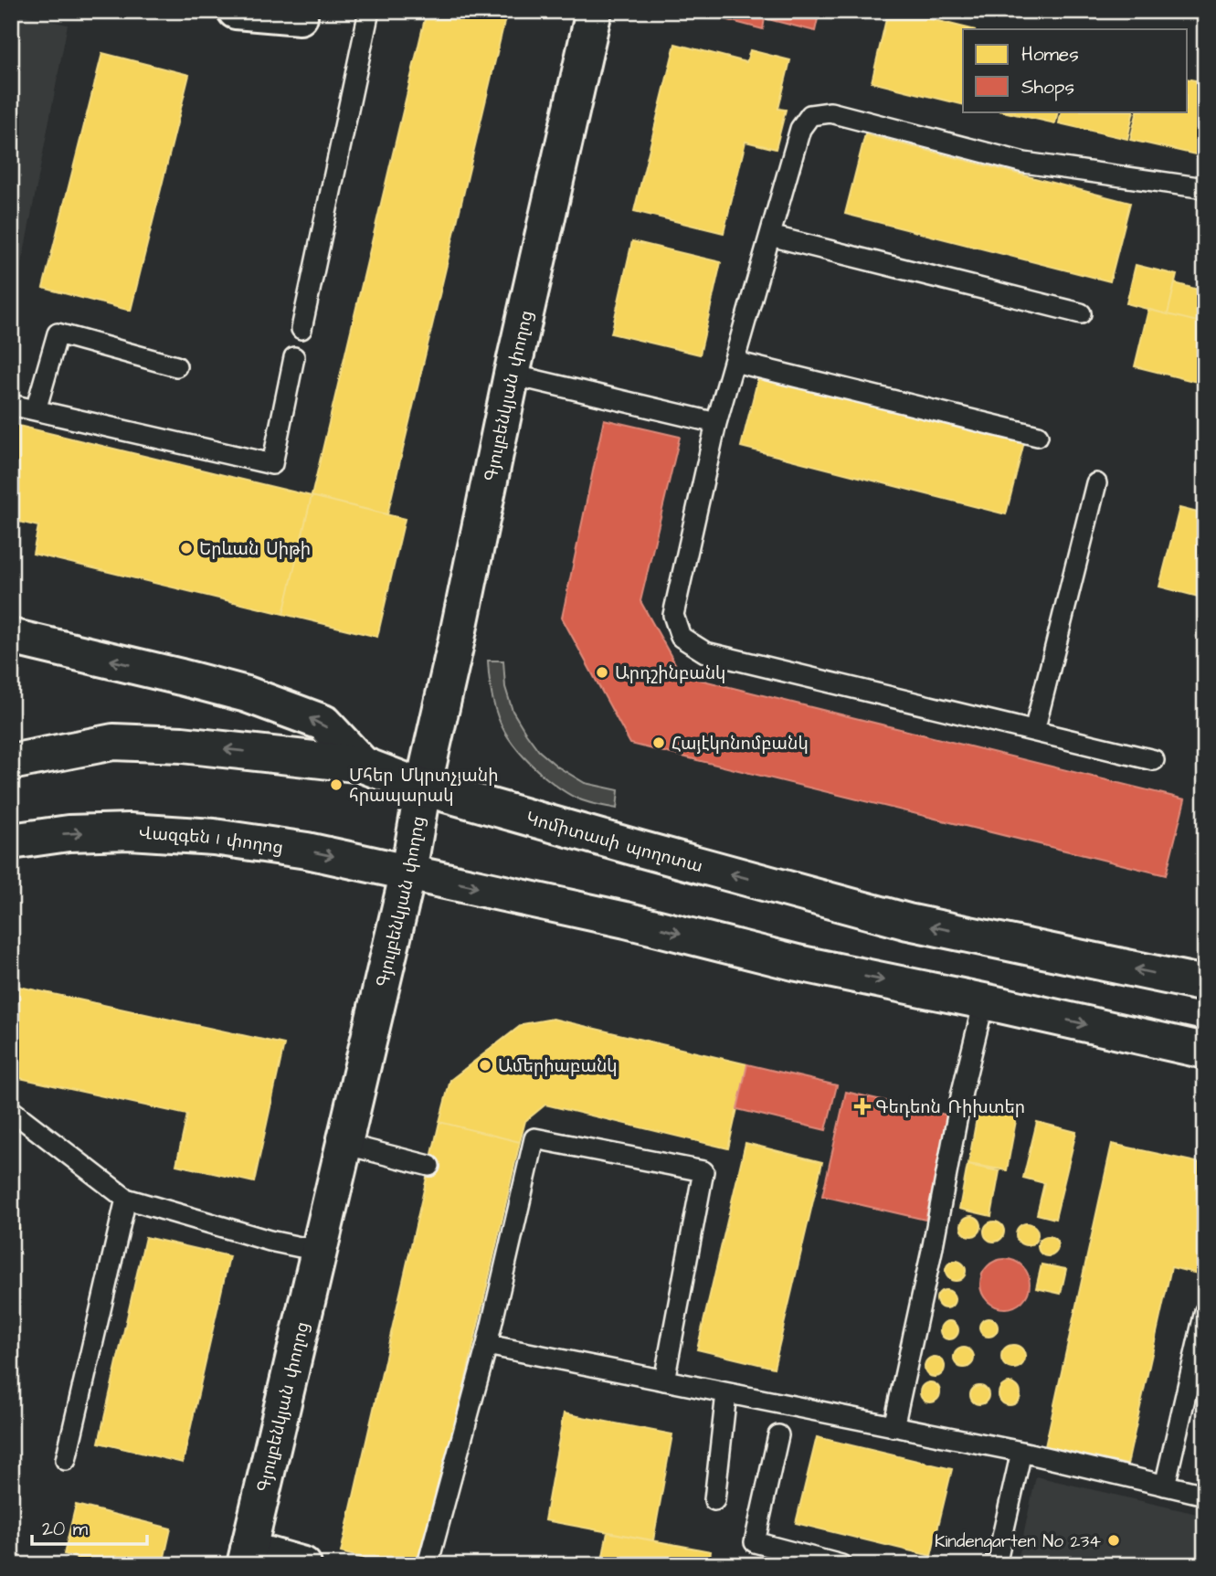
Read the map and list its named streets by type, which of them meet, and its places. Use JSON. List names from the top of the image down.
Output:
{
  "streets": {
    "main road": ["Գյուլբենկյան փողոց", "Վազգեն I փողոց", "Կոմիտասի պողոտա"]
  },
  "crossings": [
    ["Գյուլբենկյան փողոց", "Վազգեն I փողոց"],
    ["Գյուլբենկյան փողոց", "Կոմիտասի պողոտա"]
  ],
  "places": {
    "other": [
      "Երևան Սիթի",
      "Արդշինբանկ",
      "Հայէկոնոմբանկ",
      "Մհեր Մկրտչյանի հրապարակ",
      "Ամերիաբանկ",
      "Kindengarten No 234"
    ],
    "health": ["Գեդեոն Ռիխտեր"]
  },
  "legend": ["Homes", "Shops"],
  "scale_bar": "20 m"
}
